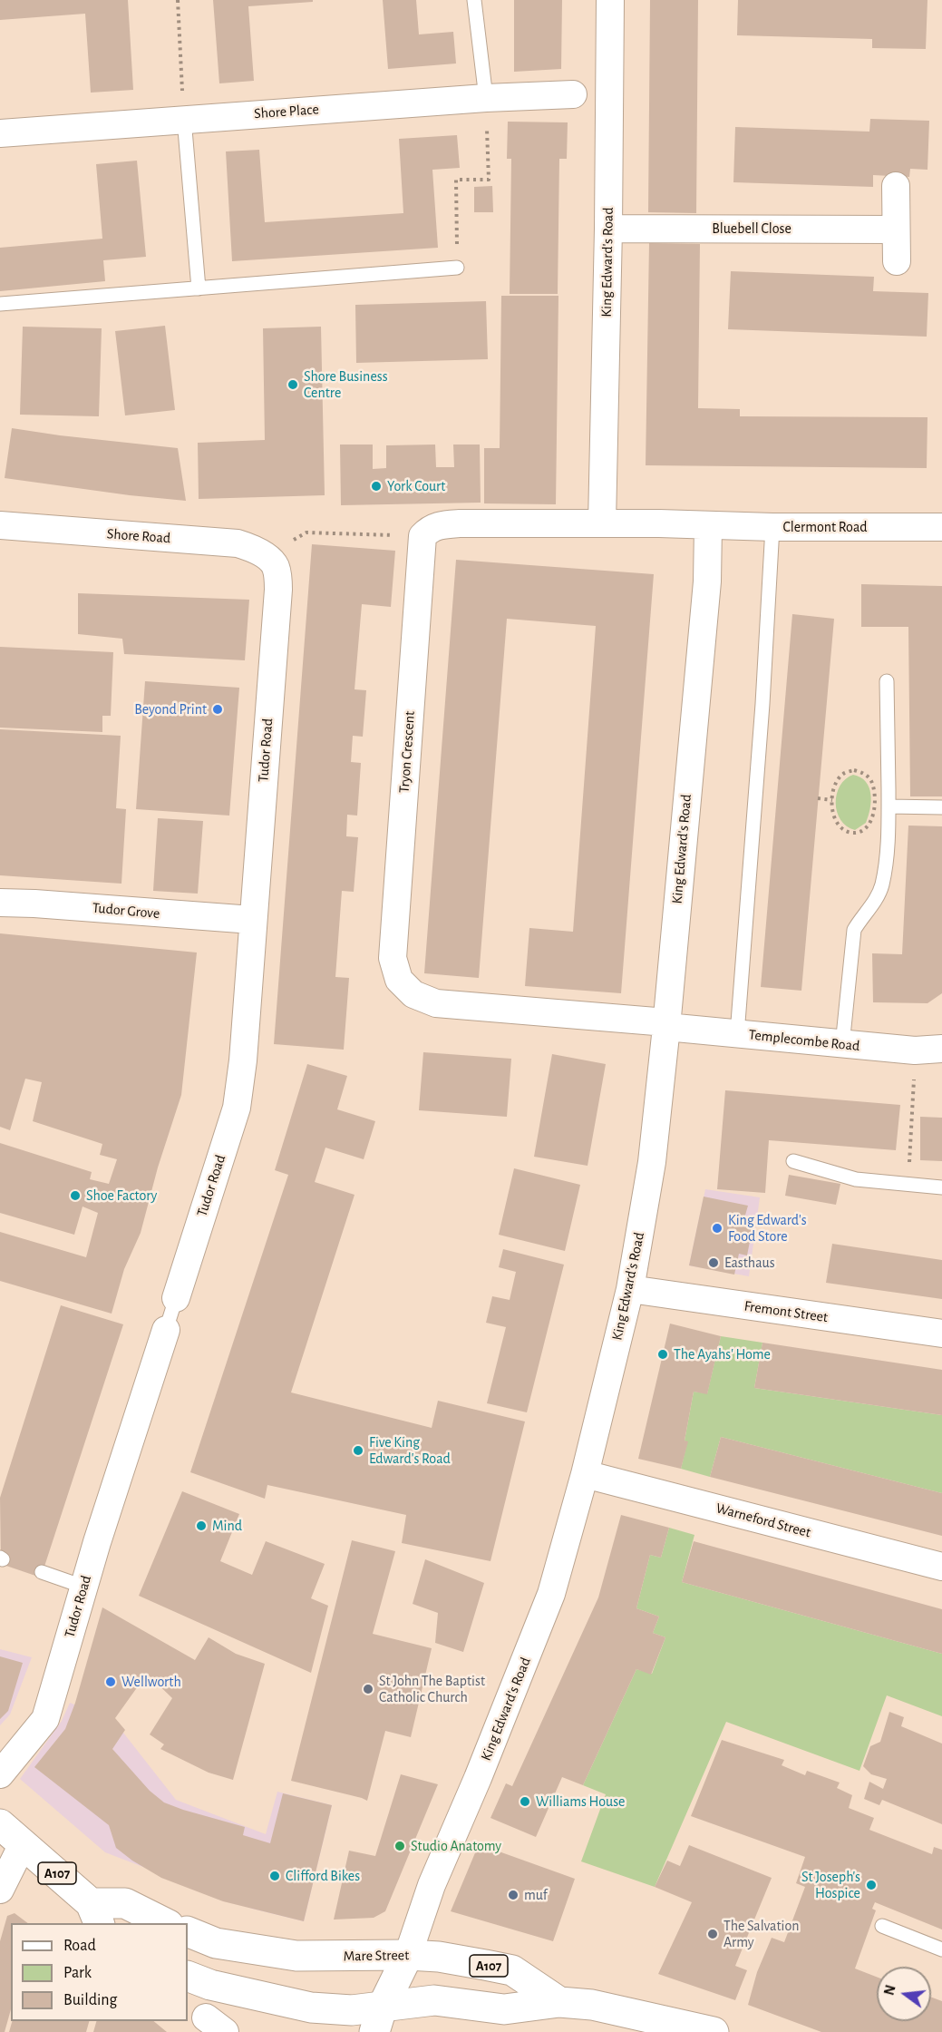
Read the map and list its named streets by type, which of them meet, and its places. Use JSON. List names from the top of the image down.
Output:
{
  "streets": {
    "main road": ["King Edward's Road", "A107", "Mare Street"],
    "street": [
      "Shore Place",
      "Bluebell Close",
      "Clermont Road",
      "Shore Road",
      "Tudor Road",
      "Tryon Crescent",
      "Tudor Grove",
      "Templecombe Road",
      "Fremont Street",
      "Warneford Street"
    ]
  },
  "crossings": [
    ["Bluebell Close", "King Edward's Road"],
    ["King Edward's Road", "Clermont Road"],
    ["King Edward's Road", "Tryon Crescent"],
    ["King Edward's Road", "Templecombe Road"],
    ["King Edward's Road", "Fremont Street"],
    ["King Edward's Road", "Warneford Street"],
    ["King Edward's Road", "Mare Street"],
    ["Clermont Road", "Tryon Crescent"],
    ["Shore Road", "Tudor Road"],
    ["Tudor Road", "Tudor Grove"],
    ["Tryon Crescent", "Templecombe Road"]
  ],
  "places": [
    "Shore Business Centre",
    "York Court",
    "Beyond Print",
    "Shoe Factory",
    "King Edward's Food Store",
    "Easthaus",
    "The Ayahs' Home",
    "Five King Edward's Road",
    "Mind",
    "Wellworth",
    "St John The Baptist Catholic Church",
    "Williams House",
    "Studio Anatomy",
    "Clifford Bikes",
    "St Joseph's Hospice",
    "muf",
    "The Salvation Army"
  ],
  "legend": ["Road", "Park", "Building"],
  "north": "left"
}
